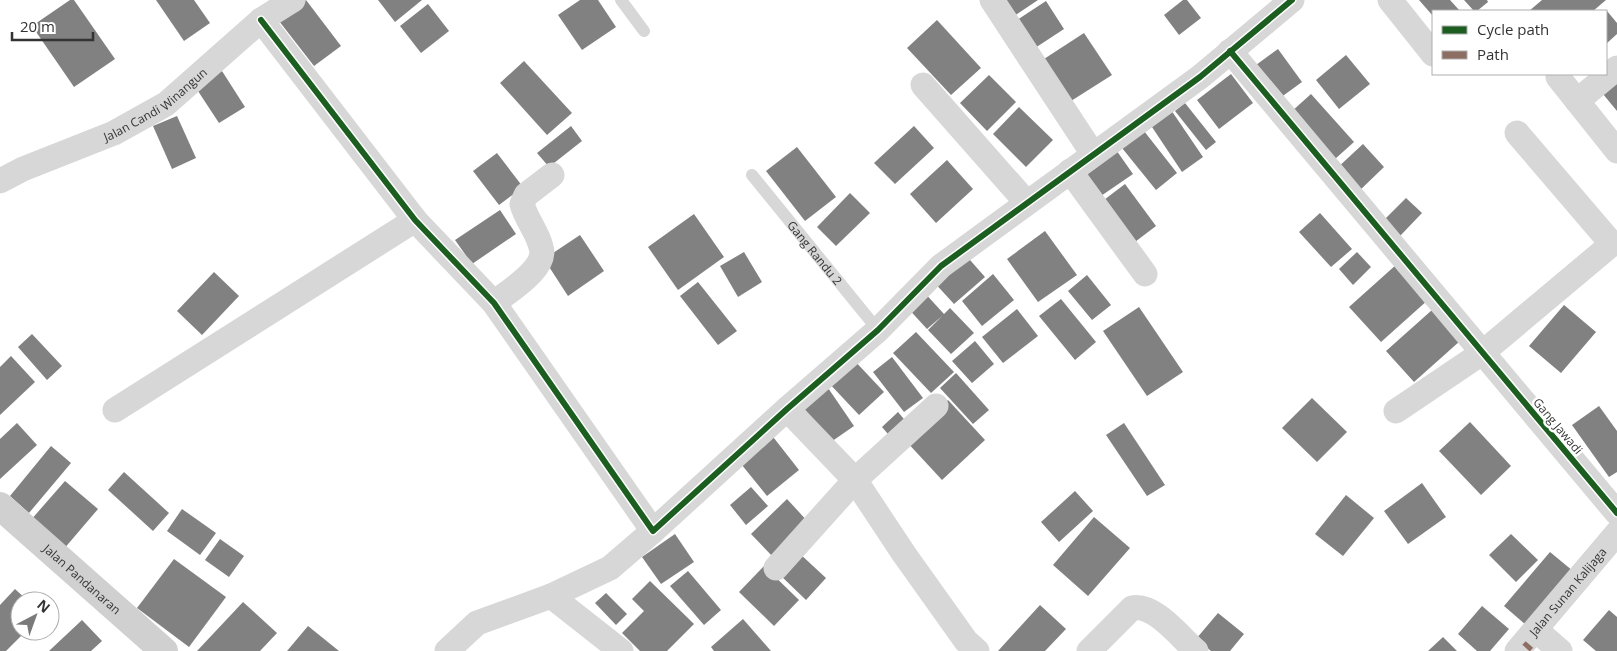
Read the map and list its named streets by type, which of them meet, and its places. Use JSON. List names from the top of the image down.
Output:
{
  "streets": {
    "main road": ["Jalan Pandanaran"],
    "street": ["Jalan Candi Winangun", "Gang Jawadi", "Jalan Sunan Kalijaga"],
    "lane": ["Gang Randu 2"]
  },
  "legend": ["Cycle path", "Path"],
  "scale_bar": "20 m",
  "north": "top right"
}
